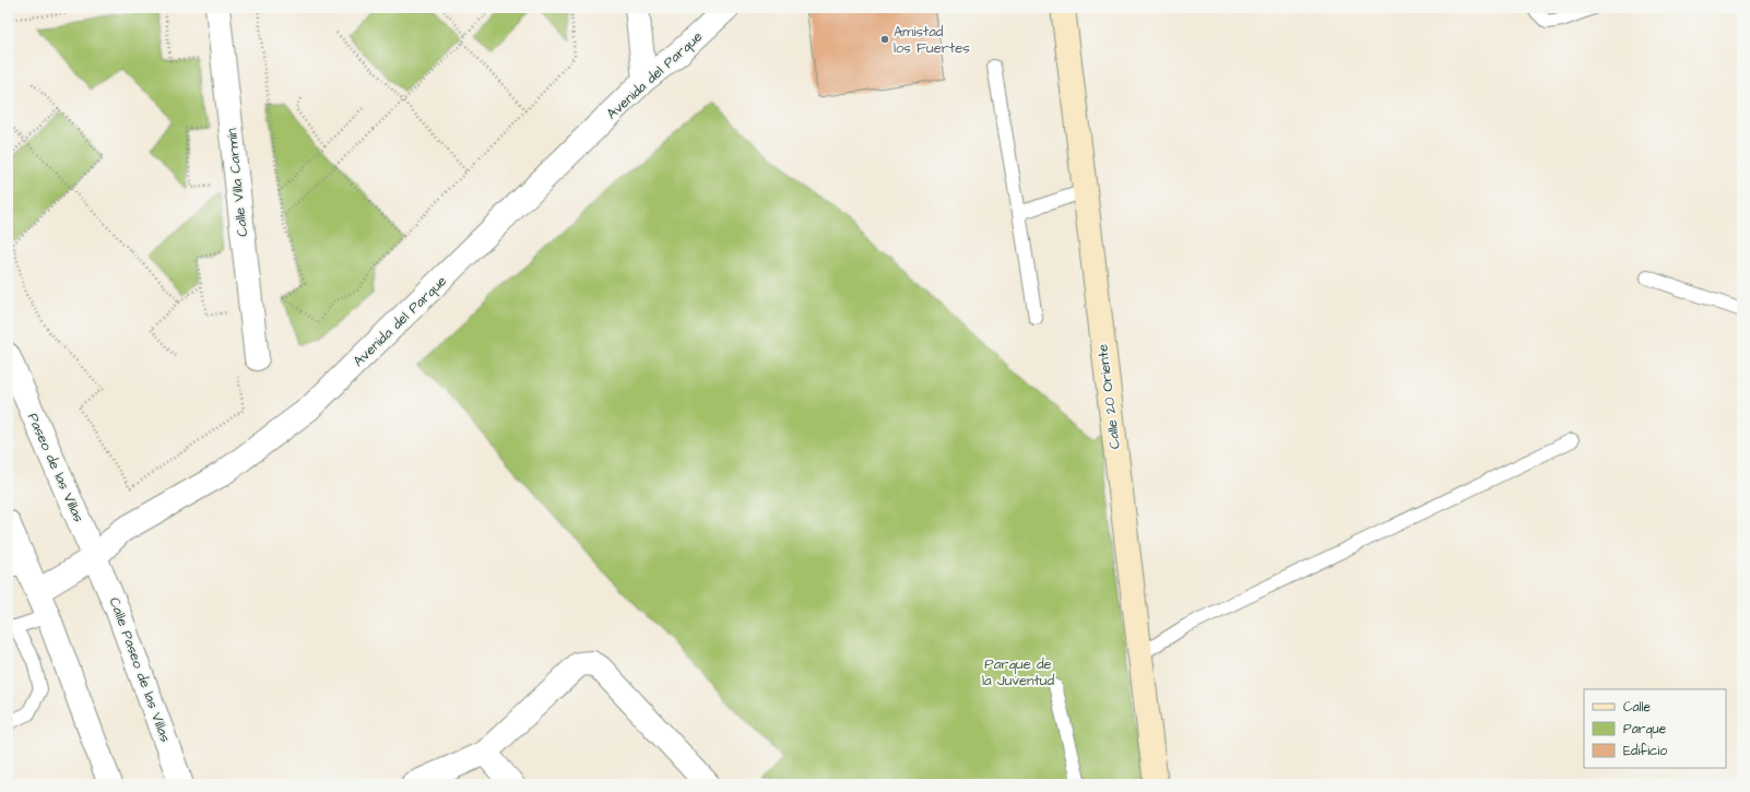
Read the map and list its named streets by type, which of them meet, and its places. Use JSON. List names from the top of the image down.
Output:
{
  "streets": {
    "main road": ["Calle 20 Oriente"],
    "street": [
      "Avenida del Parque",
      "Calle Villa Carmín",
      "Paseo de las Villas",
      "Calle Paseo de las Villas"
    ]
  },
  "crossings": [
    ["Avenida del Parque", "Paseo de las Villas"],
    ["Avenida del Parque", "Calle Paseo de las Villas"],
    ["Paseo de las Villas", "Calle Paseo de las Villas"]
  ],
  "parks": ["Parque de la Juventud"],
  "places": ["Amistad los Fuertes"],
  "legend": ["Calle", "Parque", "Edificio"]
}
